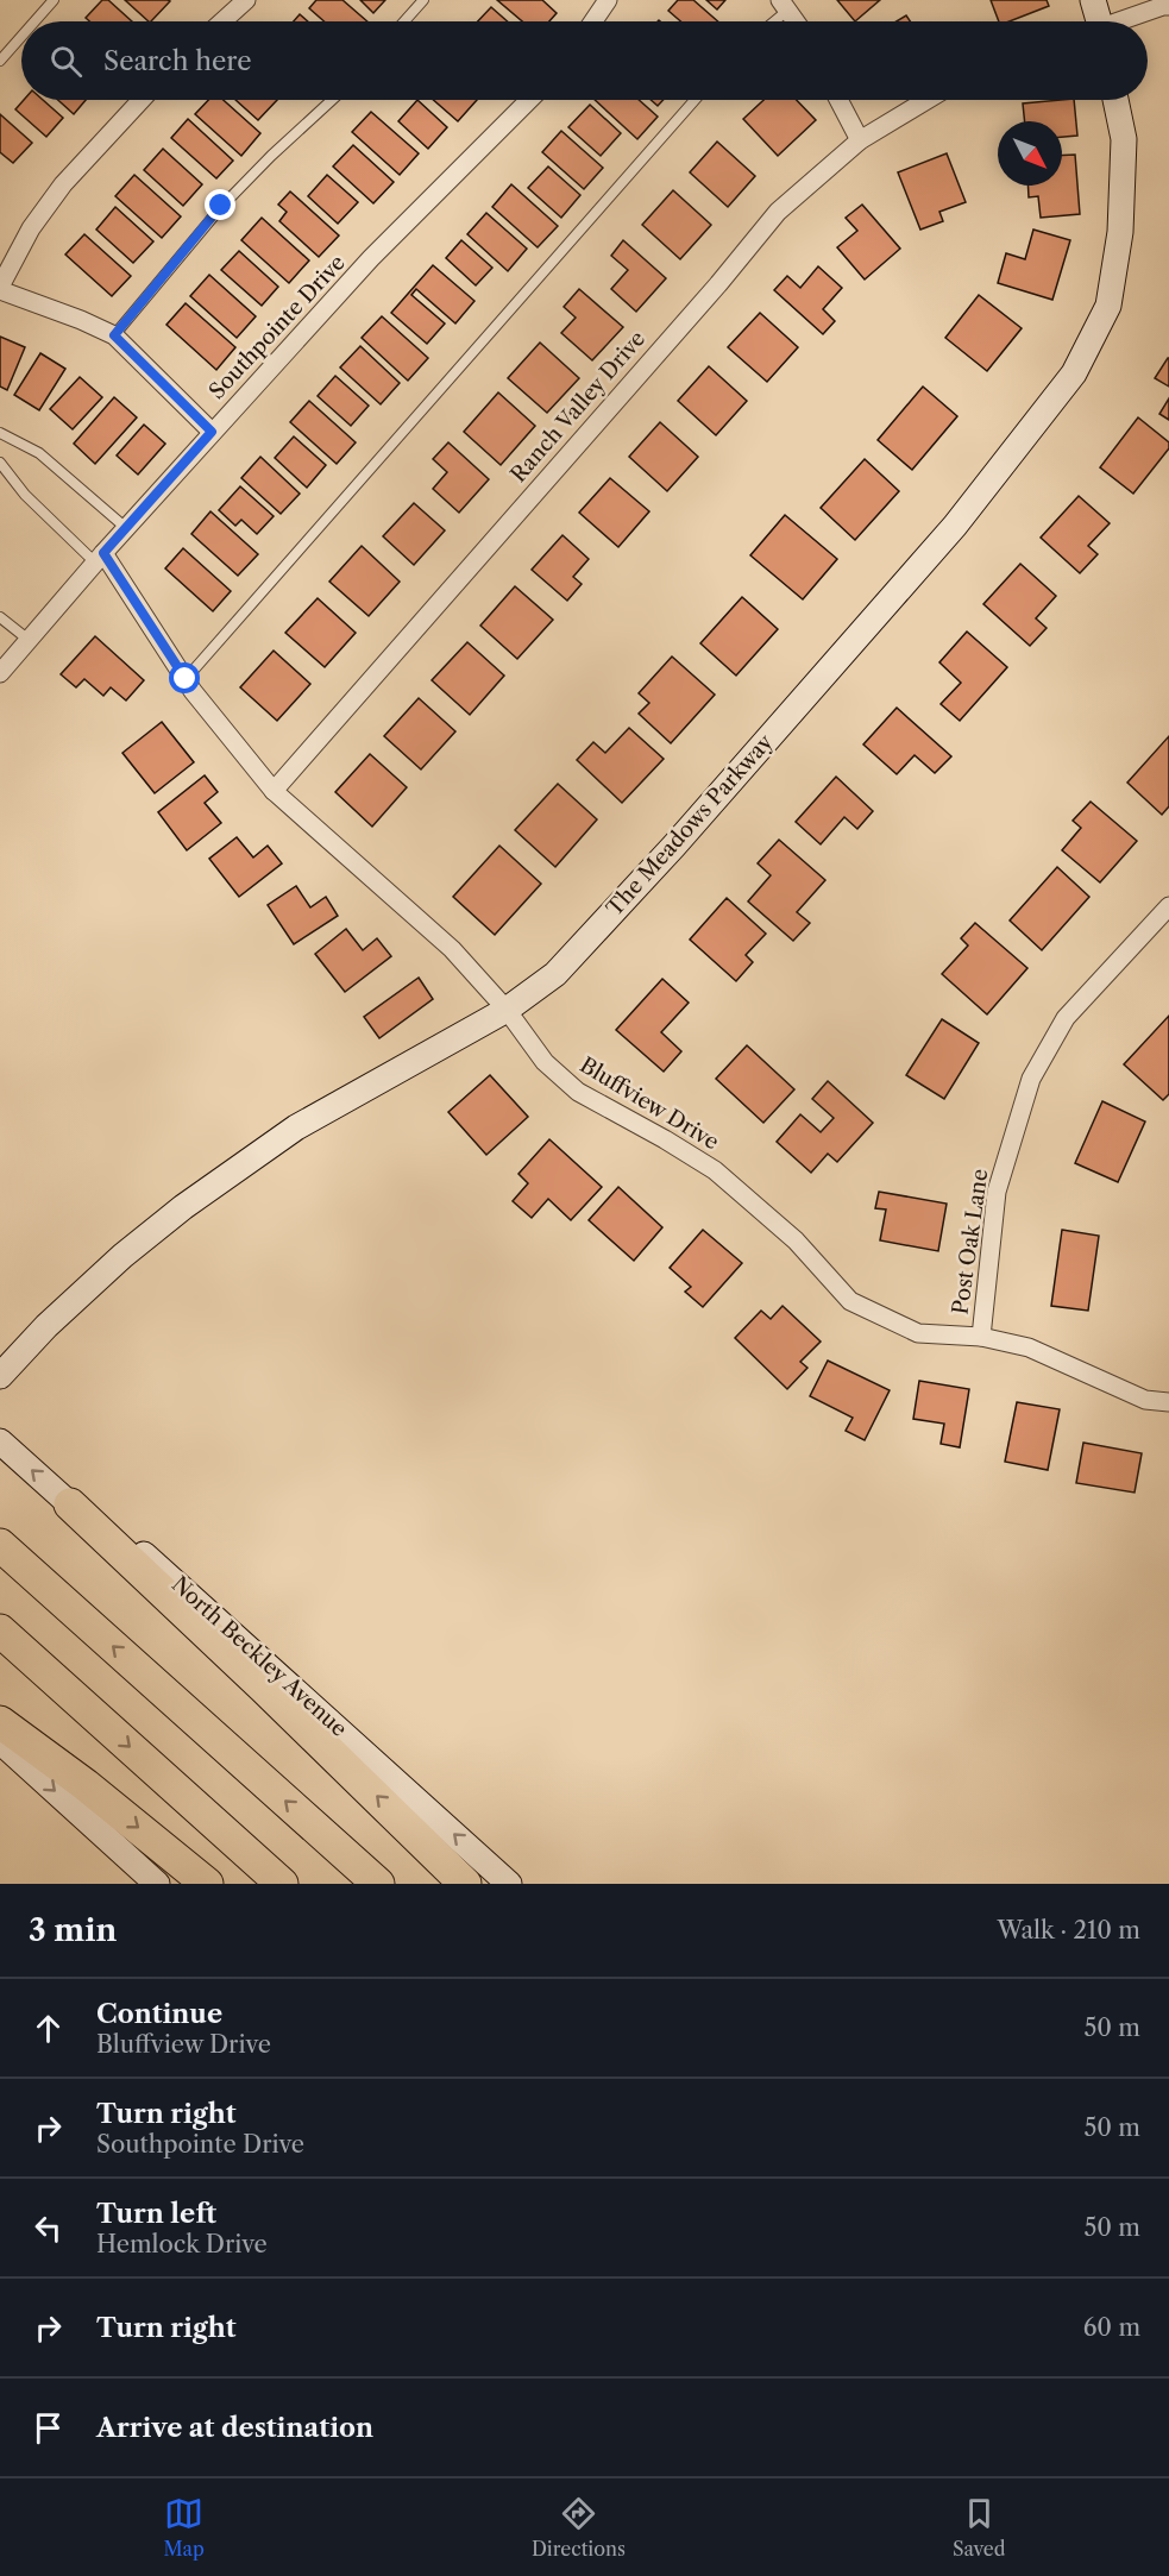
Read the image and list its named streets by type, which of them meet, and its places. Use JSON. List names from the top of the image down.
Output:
{
  "streets": {
    "street": [
      "Southpointe Drive",
      "Ranch Valley Drive",
      "The Meadows Parkway",
      "Bluffview Drive",
      "Post Oak Lane",
      "North Beckley Avenue"
    ]
  },
  "crossings": [
    ["Southpointe Drive", "Bluffview Drive"],
    ["Ranch Valley Drive", "Bluffview Drive"],
    ["The Meadows Parkway", "Bluffview Drive"],
    ["Bluffview Drive", "Post Oak Lane"]
  ],
  "one_way": ["North Beckley Avenue"],
  "north": "bottom right",
  "page": {
    "search": "Search here",
    "heading": ["3 min", "Walk · 210 m"],
    "list": [
      ["Continue", "Bluffview Drive", "50 m"],
      ["Turn right", "Southpointe Drive", "50 m"],
      ["Turn left", "Hemlock Drive", "50 m"],
      ["Turn right", "60 m"],
      "Arrive at destination"
    ],
    "nav": ["Map", "Directions", "Saved"]
  }
}
